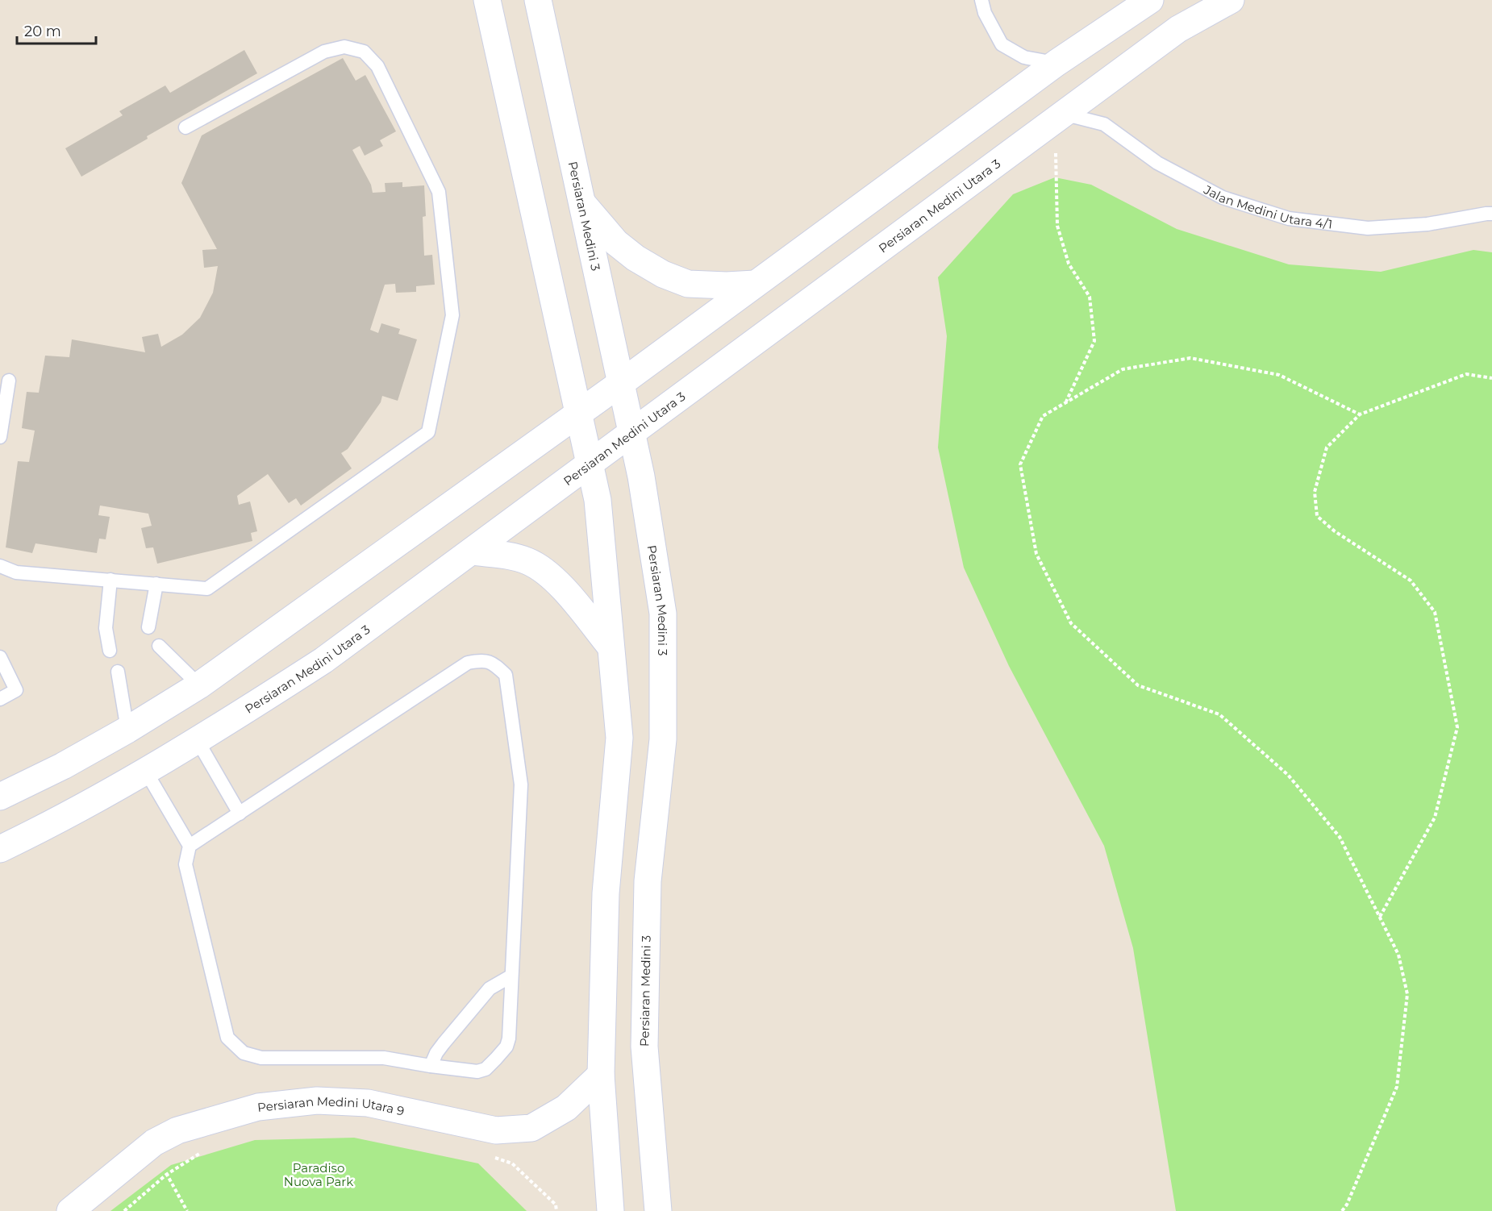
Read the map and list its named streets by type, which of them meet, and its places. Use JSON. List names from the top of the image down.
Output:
{
  "streets": {
    "street": ["Persiaran Medini Utara 3", "Persiaran Medini 3", "Persiaran Medini Utara 9"],
    "lane": ["Jalan Medini Utara 4/1"]
  },
  "crossings": [
    ["Jalan Medini Utara 4/1", "Persiaran Medini Utara 3"],
    ["Persiaran Medini Utara 3", "Persiaran Medini 3"]
  ],
  "parks": ["Paradiso Nuova Park"],
  "scale_bar": "20 m"
}
